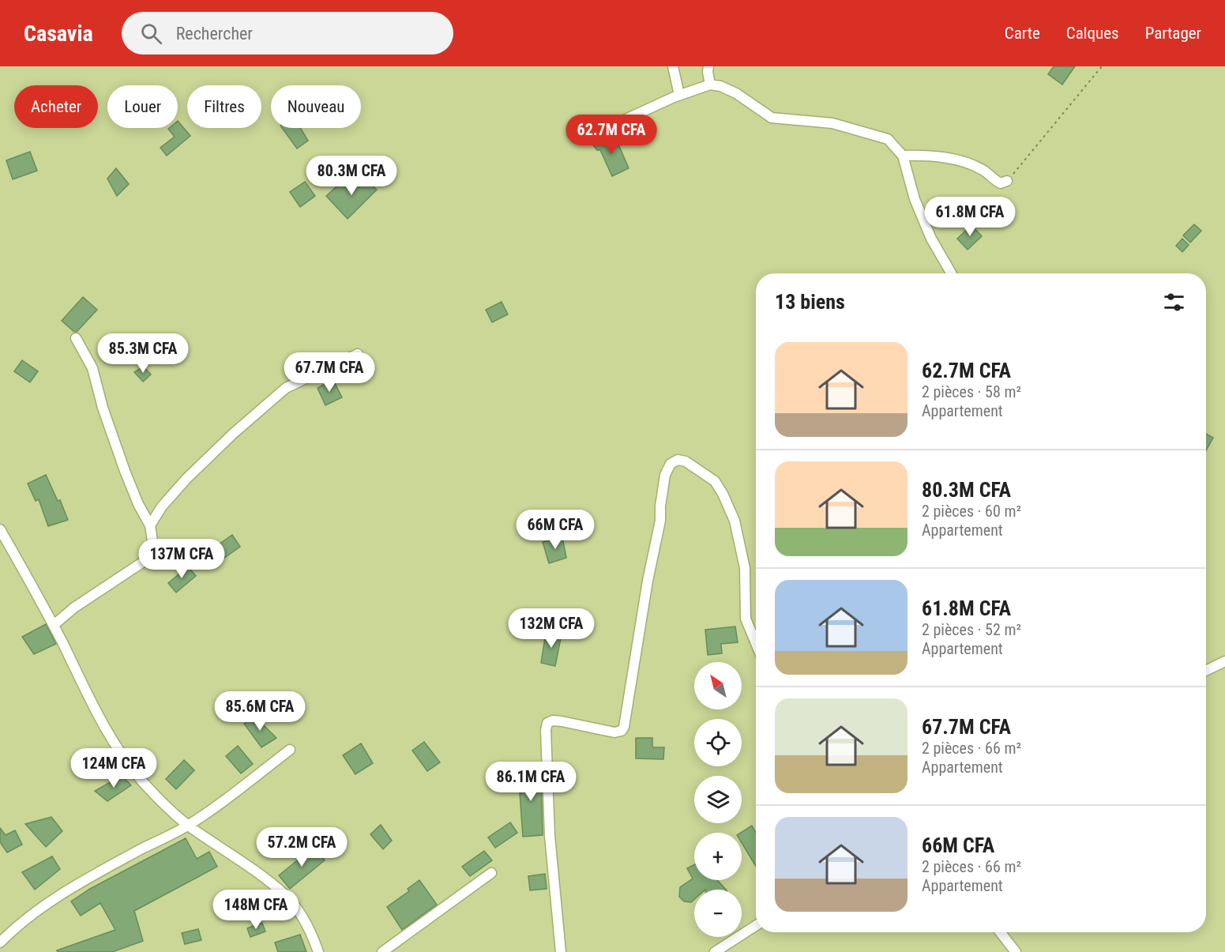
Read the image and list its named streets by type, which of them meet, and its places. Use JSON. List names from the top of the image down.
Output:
{
  "north": "top left",
  "page": {
    "header": "Casavia",
    "search": "Rechercher",
    "nav": ["Carte", "Calques", "Partager"],
    "chip": [
      "Acheter",
      "Louer",
      "Filtres",
      "Nouveau"
    ],
    "price": [
      "62.7M CFA",
      "80.3M CFA",
      "61.8M CFA",
      "85.3M CFA",
      "67.7M CFA",
      "66M CFA",
      "137M CFA",
      "132M CFA",
      "85.6M CFA",
      "124M CFA",
      "86.1M CFA",
      "57.2M CFA",
      "148M CFA"
    ],
    "heading": "13 biens",
    "list": [
      {
        "name": "62.7M CFA",
        "note": "2 pièces · 58 m² · Appartement"
      },
      {
        "name": "80.3M CFA",
        "note": "2 pièces · 60 m² · Appartement"
      },
      {
        "name": "61.8M CFA",
        "note": "2 pièces · 52 m² · Appartement"
      },
      {
        "name": "67.7M CFA",
        "note": "2 pièces · 66 m² · Appartement"
      },
      {
        "name": "66M CFA",
        "note": "2 pièces · 66 m² · Appartement"
      }
    ],
    "map_buttons": ["+", "−"]
  }
}
